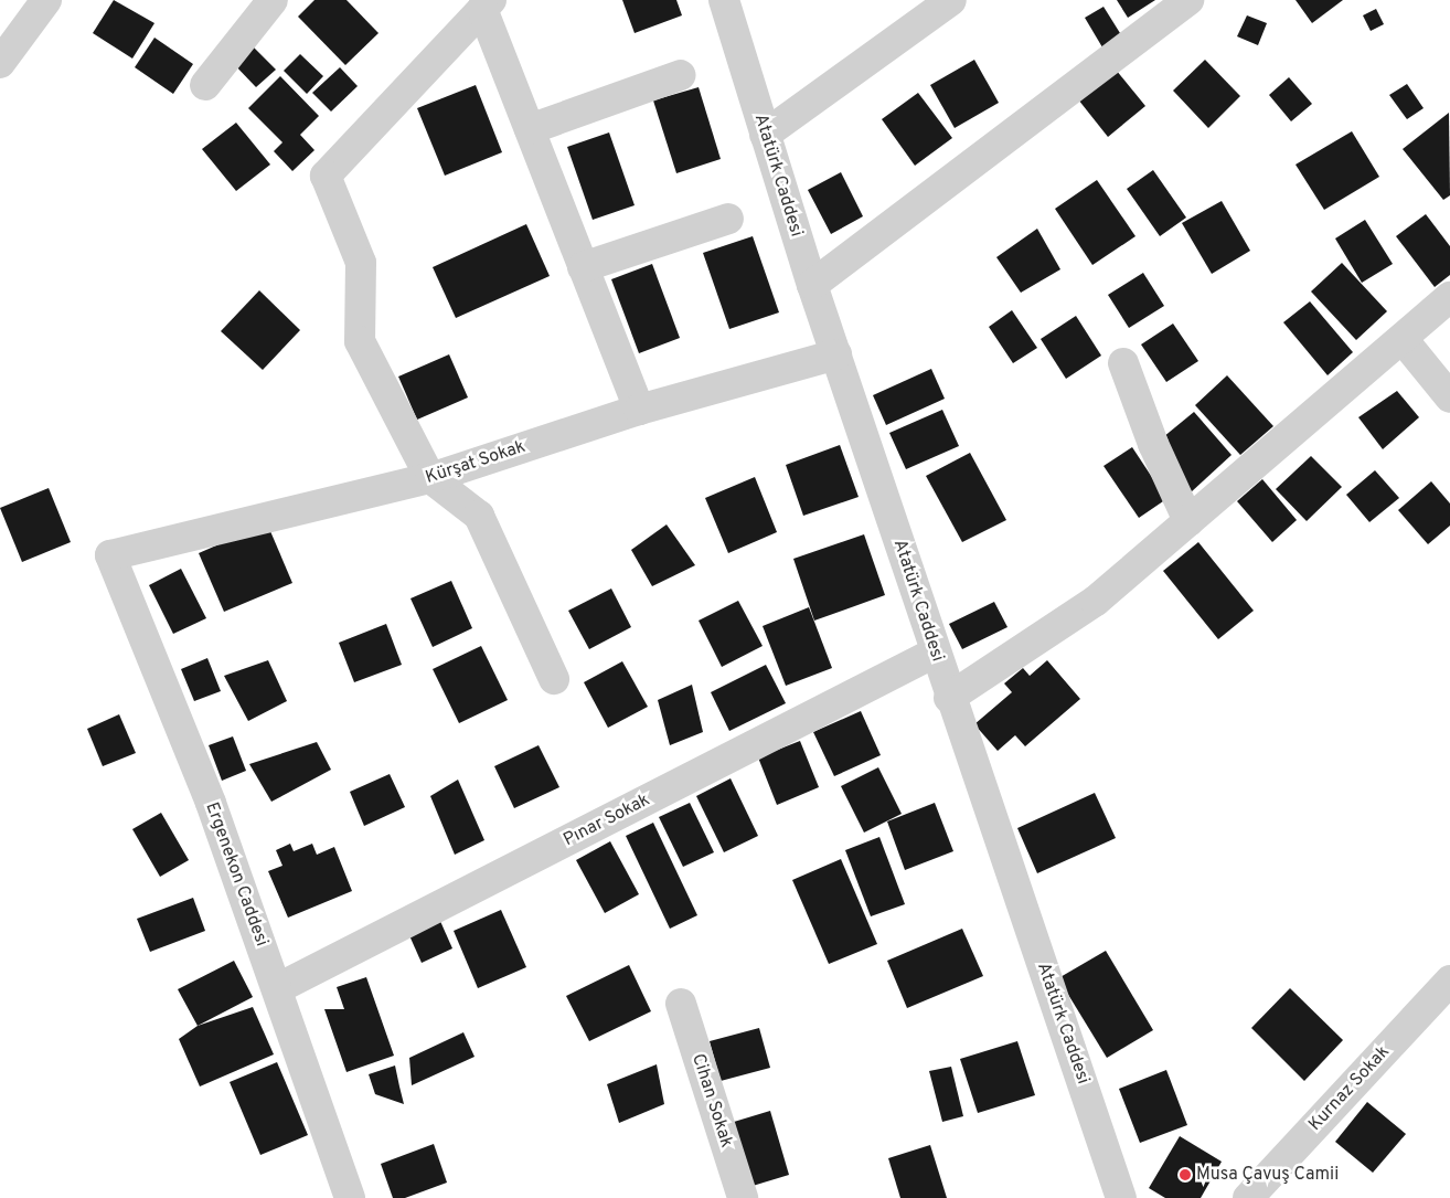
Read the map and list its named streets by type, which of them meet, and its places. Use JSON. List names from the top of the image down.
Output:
{
  "streets": {
    "street": [
      "Atatürk Caddesi",
      "Kürşat Sokak",
      "Pınar Sokak",
      "Ergenekon Caddesi",
      "Kurnaz Sokak",
      "Cihan Sokak"
    ]
  },
  "crossings": [
    ["Atatürk Caddesi", "Kürşat Sokak"],
    ["Atatürk Caddesi", "Pınar Sokak"],
    ["Kürşat Sokak", "Ergenekon Caddesi"],
    ["Pınar Sokak", "Ergenekon Caddesi"]
  ],
  "places": ["Musa Çavuş Camii"]
}
